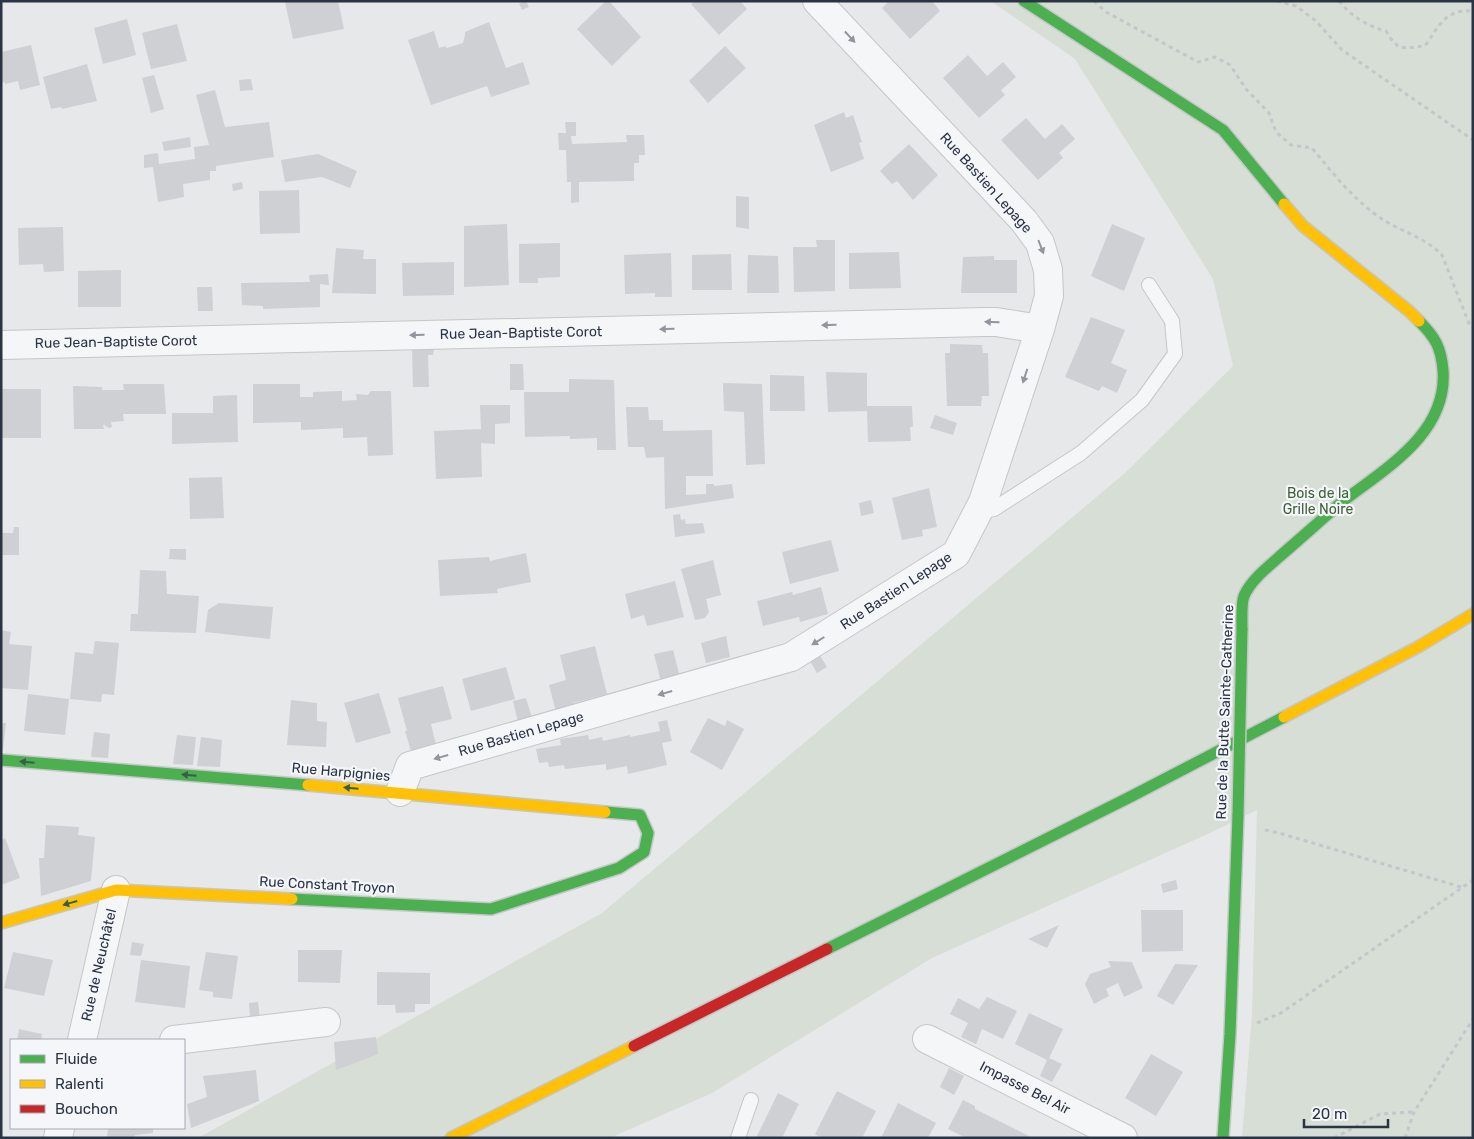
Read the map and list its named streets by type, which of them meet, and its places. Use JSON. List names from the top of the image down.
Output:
{
  "streets": {
    "street": [
      "Rue Bastien Lepage",
      "Rue Jean-Baptiste Corot",
      "Rue de la Butte Sainte-Catherine",
      "Rue Harpignies",
      "Rue Constant Troyon",
      "Rue de Neuchâtel",
      "Impasse Bel Air"
    ]
  },
  "crossings": [
    ["Rue Bastien Lepage", "Rue Jean-Baptiste Corot"],
    ["Rue Bastien Lepage", "Rue Harpignies"],
    ["Rue Harpignies", "Rue Constant Troyon"],
    ["Rue Constant Troyon", "Rue de Neuchâtel"]
  ],
  "one_way": ["Rue Jean-Baptiste Corot", "Rue Harpignies"],
  "parks": ["Bois de la Grille Noire"],
  "legend": ["Fluide", "Ralenti", "Bouchon"],
  "scale_bar": "20 m"
}
